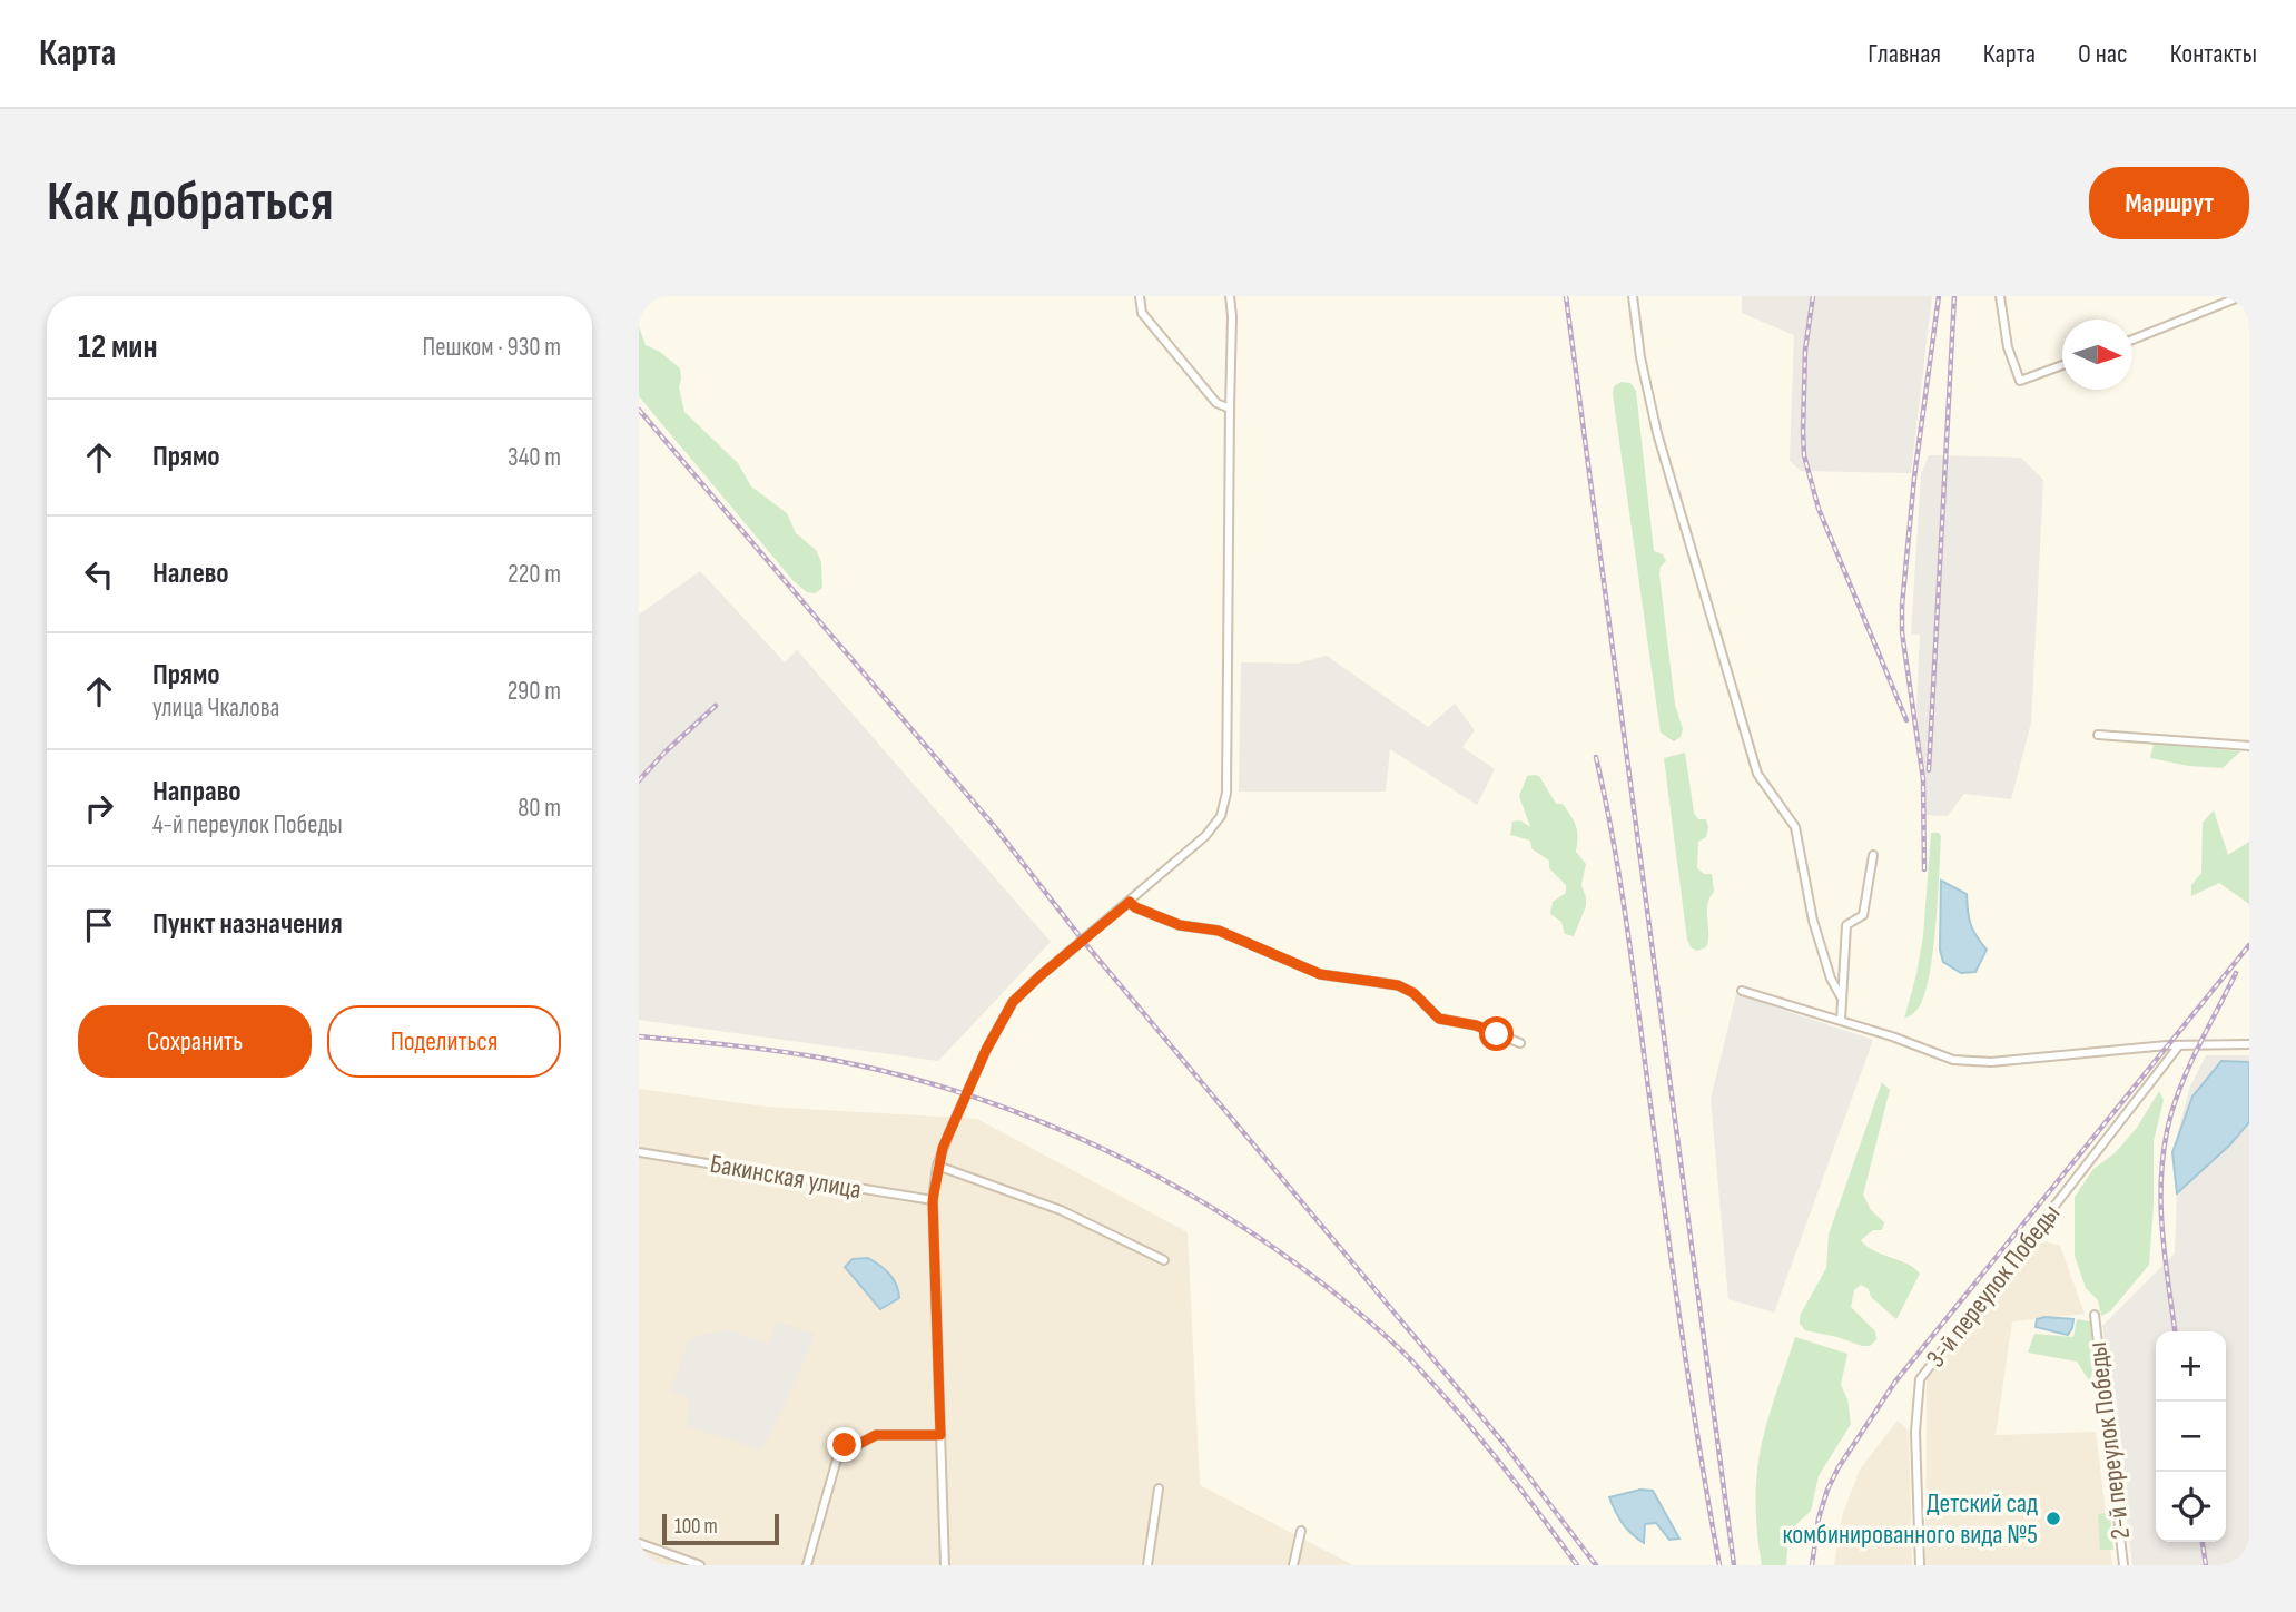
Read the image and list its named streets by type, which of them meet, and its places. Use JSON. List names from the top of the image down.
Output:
{
  "streets": {
    "street": ["Бакинская улица", "3-й переулок Победы", "2-й переулок Победы"]
  },
  "places": ["Детский сад комбинированного вида №5"],
  "scale_bar": "100 m",
  "north": "right",
  "page": {
    "header": "Карта",
    "nav": [
      "Главная",
      "Карта",
      "О нас",
      "Контакты"
    ],
    "buttons": [
      "Маршрут",
      ["Сохранить", "Поделиться"]
    ],
    "title": "Как добраться",
    "heading": ["12 мин", "Пешком · 930 m"],
    "list": [
      ["Прямо", "340 m"],
      ["Налево", "220 m"],
      ["Прямо", "улица Чкалова", "290 m"],
      ["Направо", "4-й переулок Победы", "80 m"],
      "Пункт назначения"
    ],
    "map_buttons": ["+", "−"],
    "scale": "100 m"
  }
}
